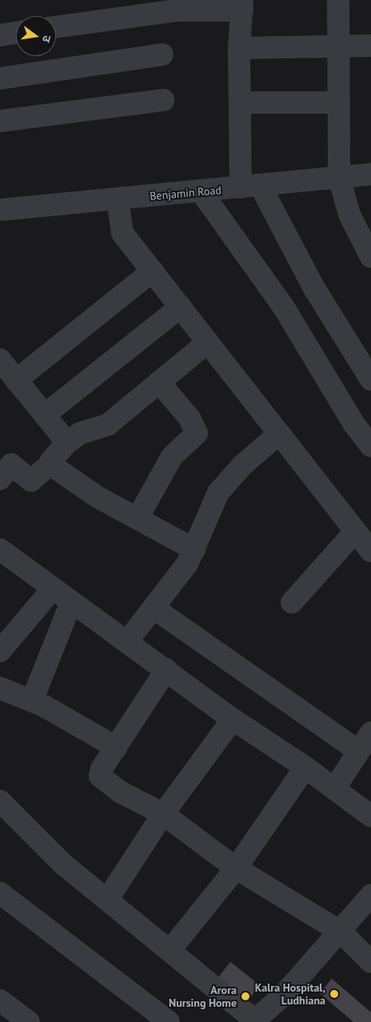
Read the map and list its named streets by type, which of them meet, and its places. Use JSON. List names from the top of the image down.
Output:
{
  "streets": {
    "street": ["Benjamin Road"]
  },
  "places": ["Kalra Hospital, Ludhiana", "Arora Nursing Home"],
  "north": "right"
}
